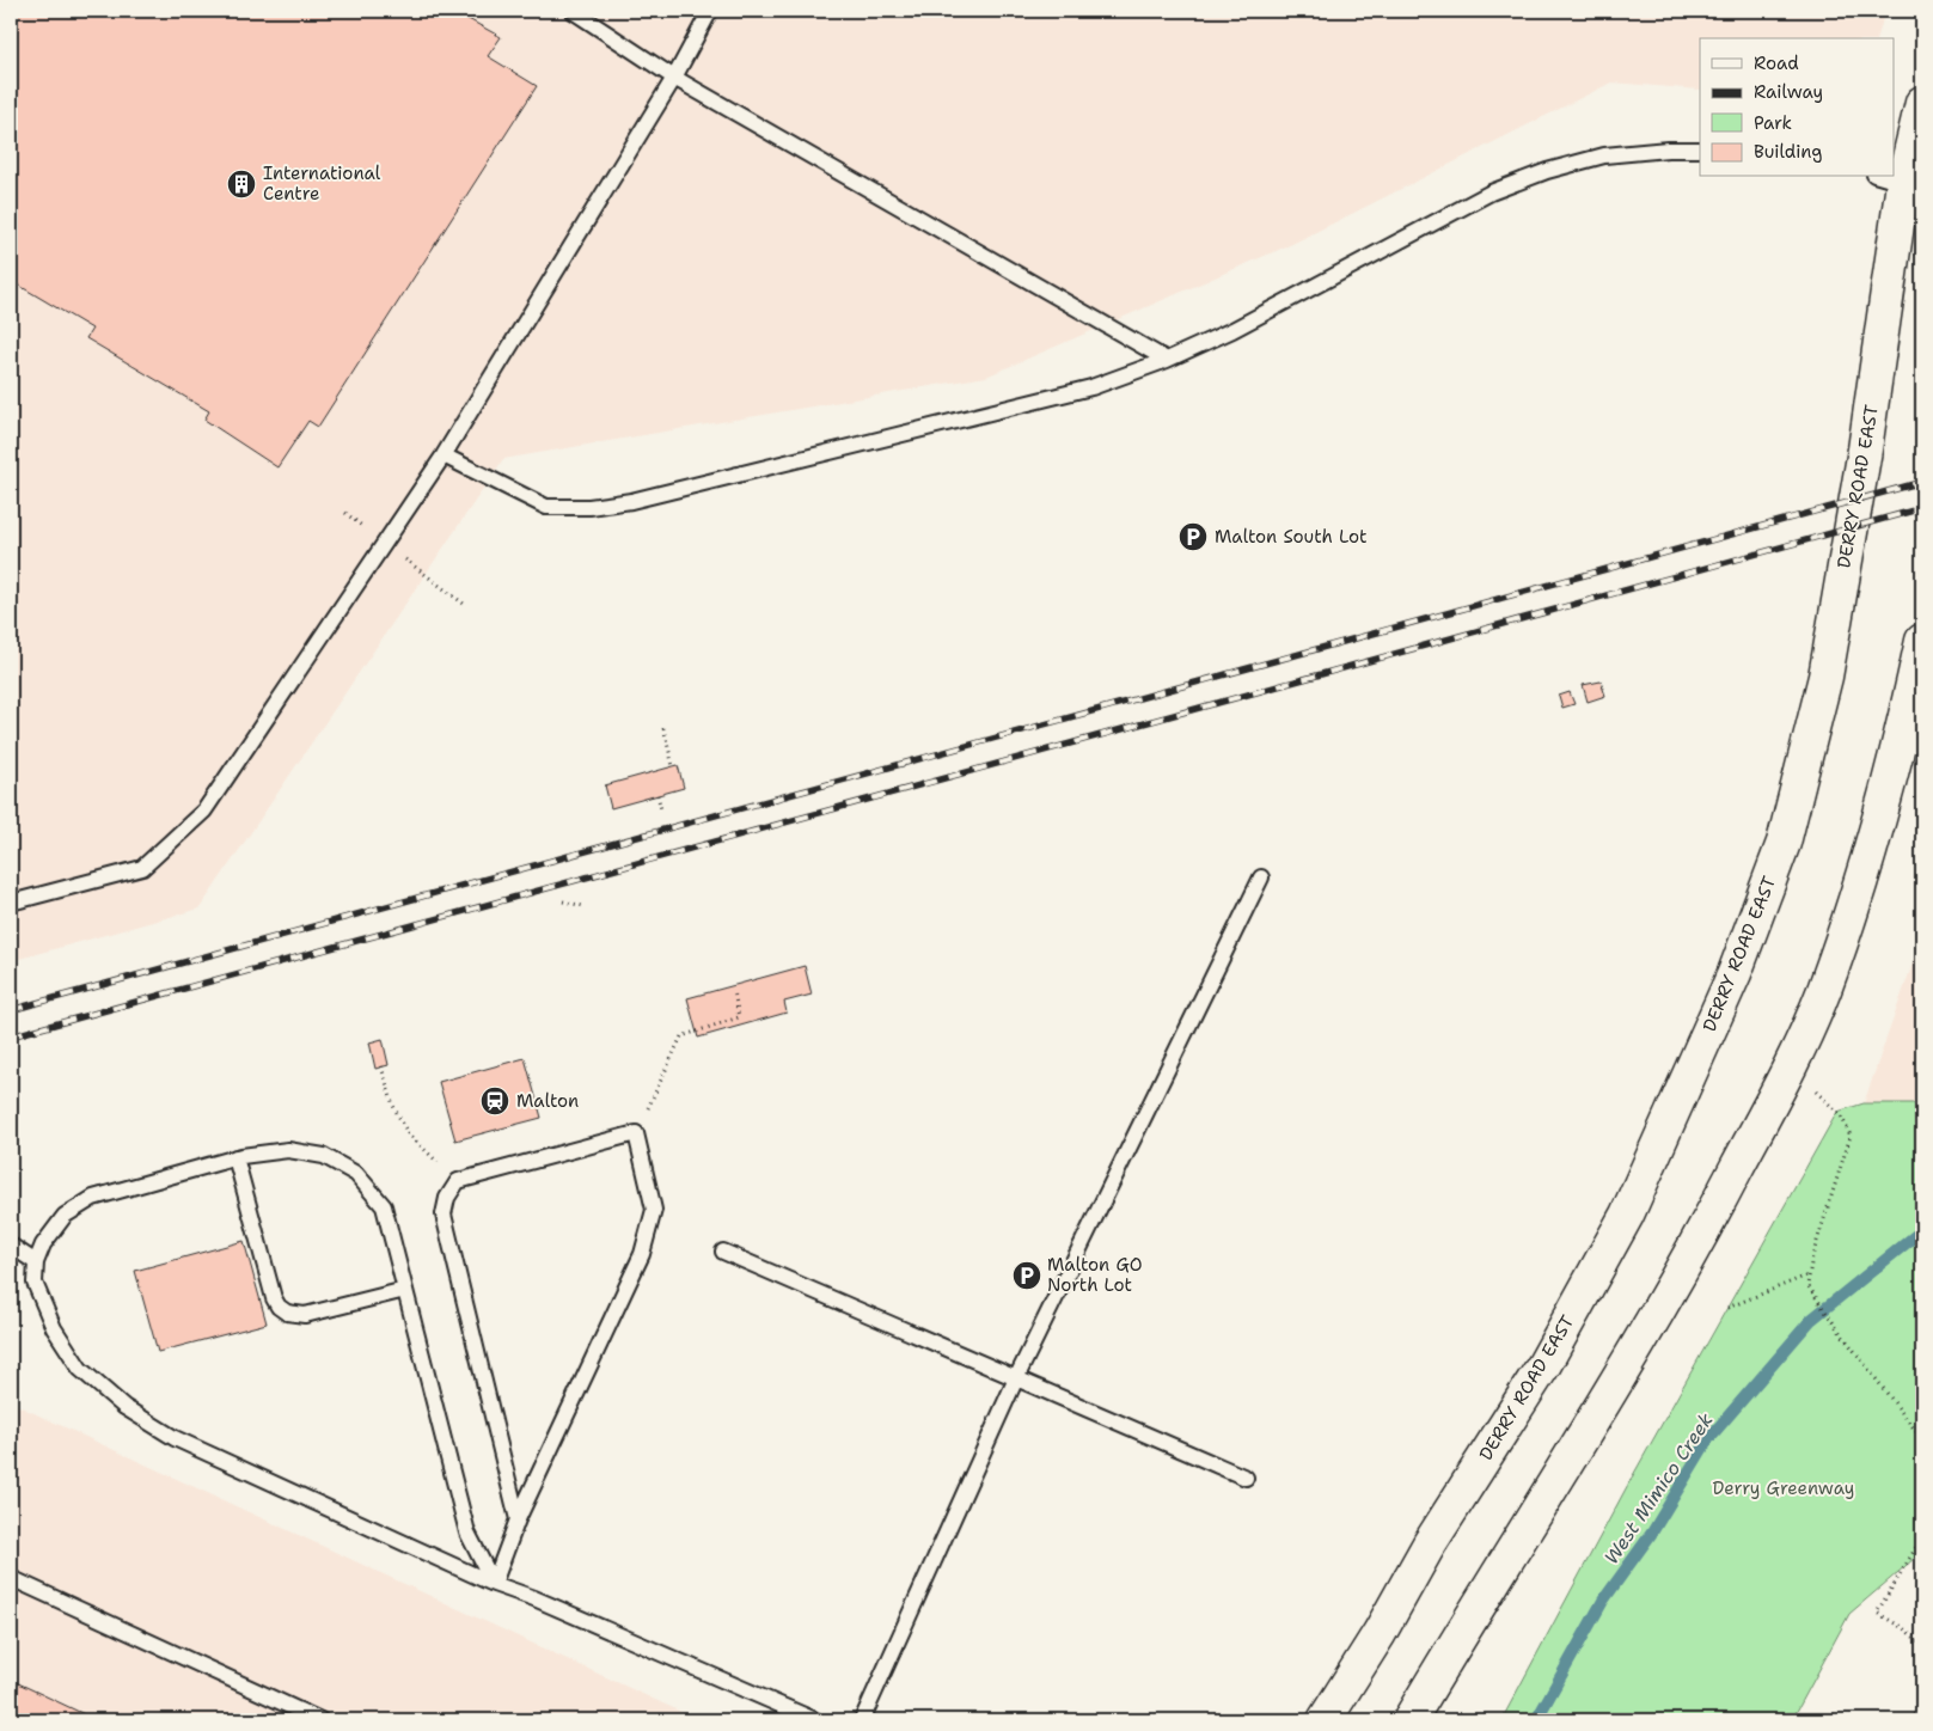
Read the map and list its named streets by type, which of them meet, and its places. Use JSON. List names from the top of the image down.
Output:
{
  "streets": {
    "main road": ["DERRY ROAD EAST"]
  },
  "water": ["West Mimico Creek"],
  "parks": ["Derry Greenway"],
  "places": {
    "building": ["International Centre"],
    "parking": ["Malton South Lot", "Malton GO North Lot"],
    "station": ["Malton"]
  },
  "legend": [
    "Road",
    "Railway",
    "Park",
    "Building"
  ]
}
